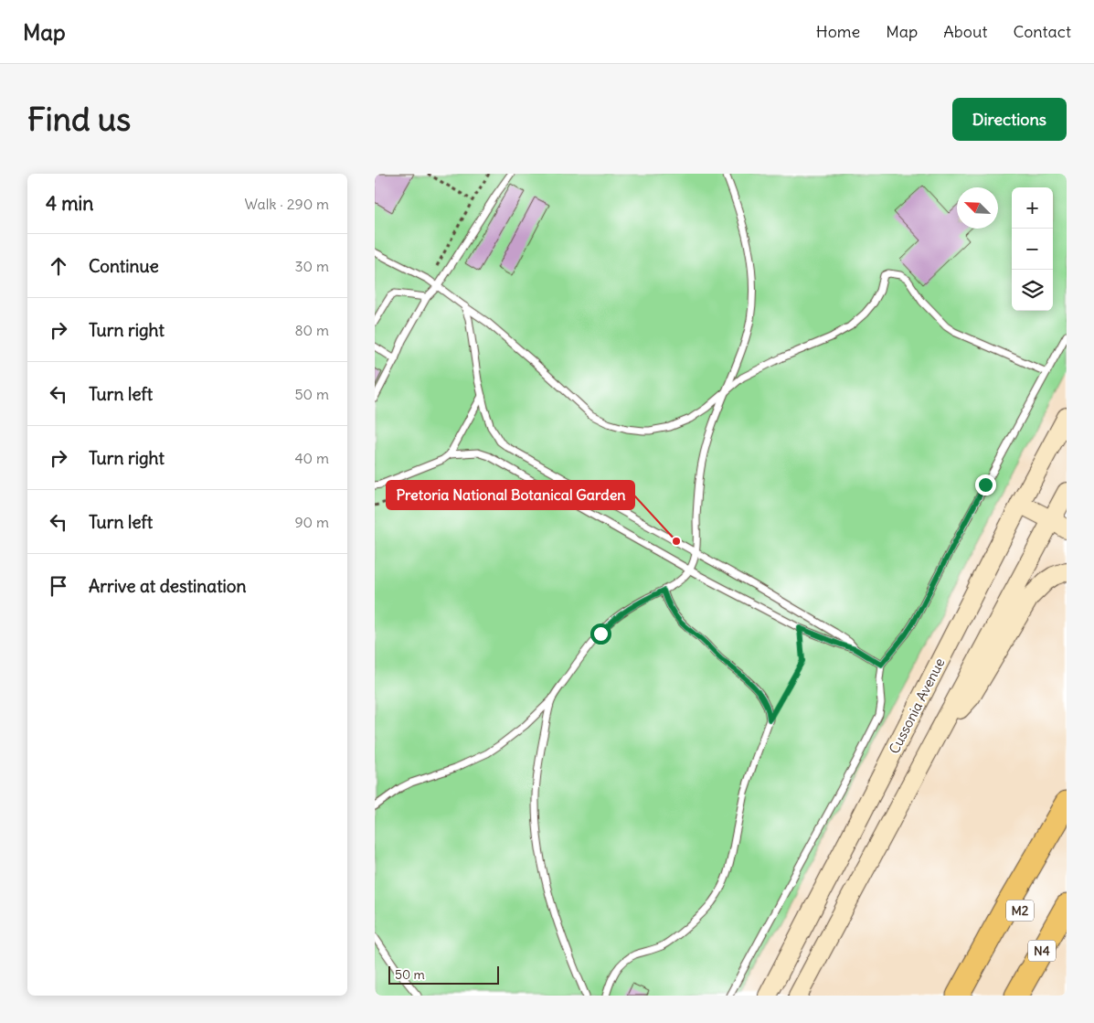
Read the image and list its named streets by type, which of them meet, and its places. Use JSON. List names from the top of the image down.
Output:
{
  "streets": {
    "highway": ["M2", "N4"],
    "main road": ["Cussonia Avenue"]
  },
  "places": ["Pretoria National Botanical Garden"],
  "scale_bar": "50 m",
  "north": "top left",
  "page": {
    "header": "Map",
    "nav": [
      "Home",
      "Map",
      "About",
      "Contact"
    ],
    "buttons": "Directions",
    "title": "Find us",
    "heading": ["4 min", "Walk · 290 m"],
    "map_buttons": ["+", "−"],
    "list": [
      ["Continue", "30 m"],
      ["Turn right", "80 m"],
      ["Turn left", "50 m"],
      ["Turn right", "40 m"],
      ["Turn left", "90 m"],
      "Arrive at destination"
    ],
    "scale": "50 m"
  }
}
